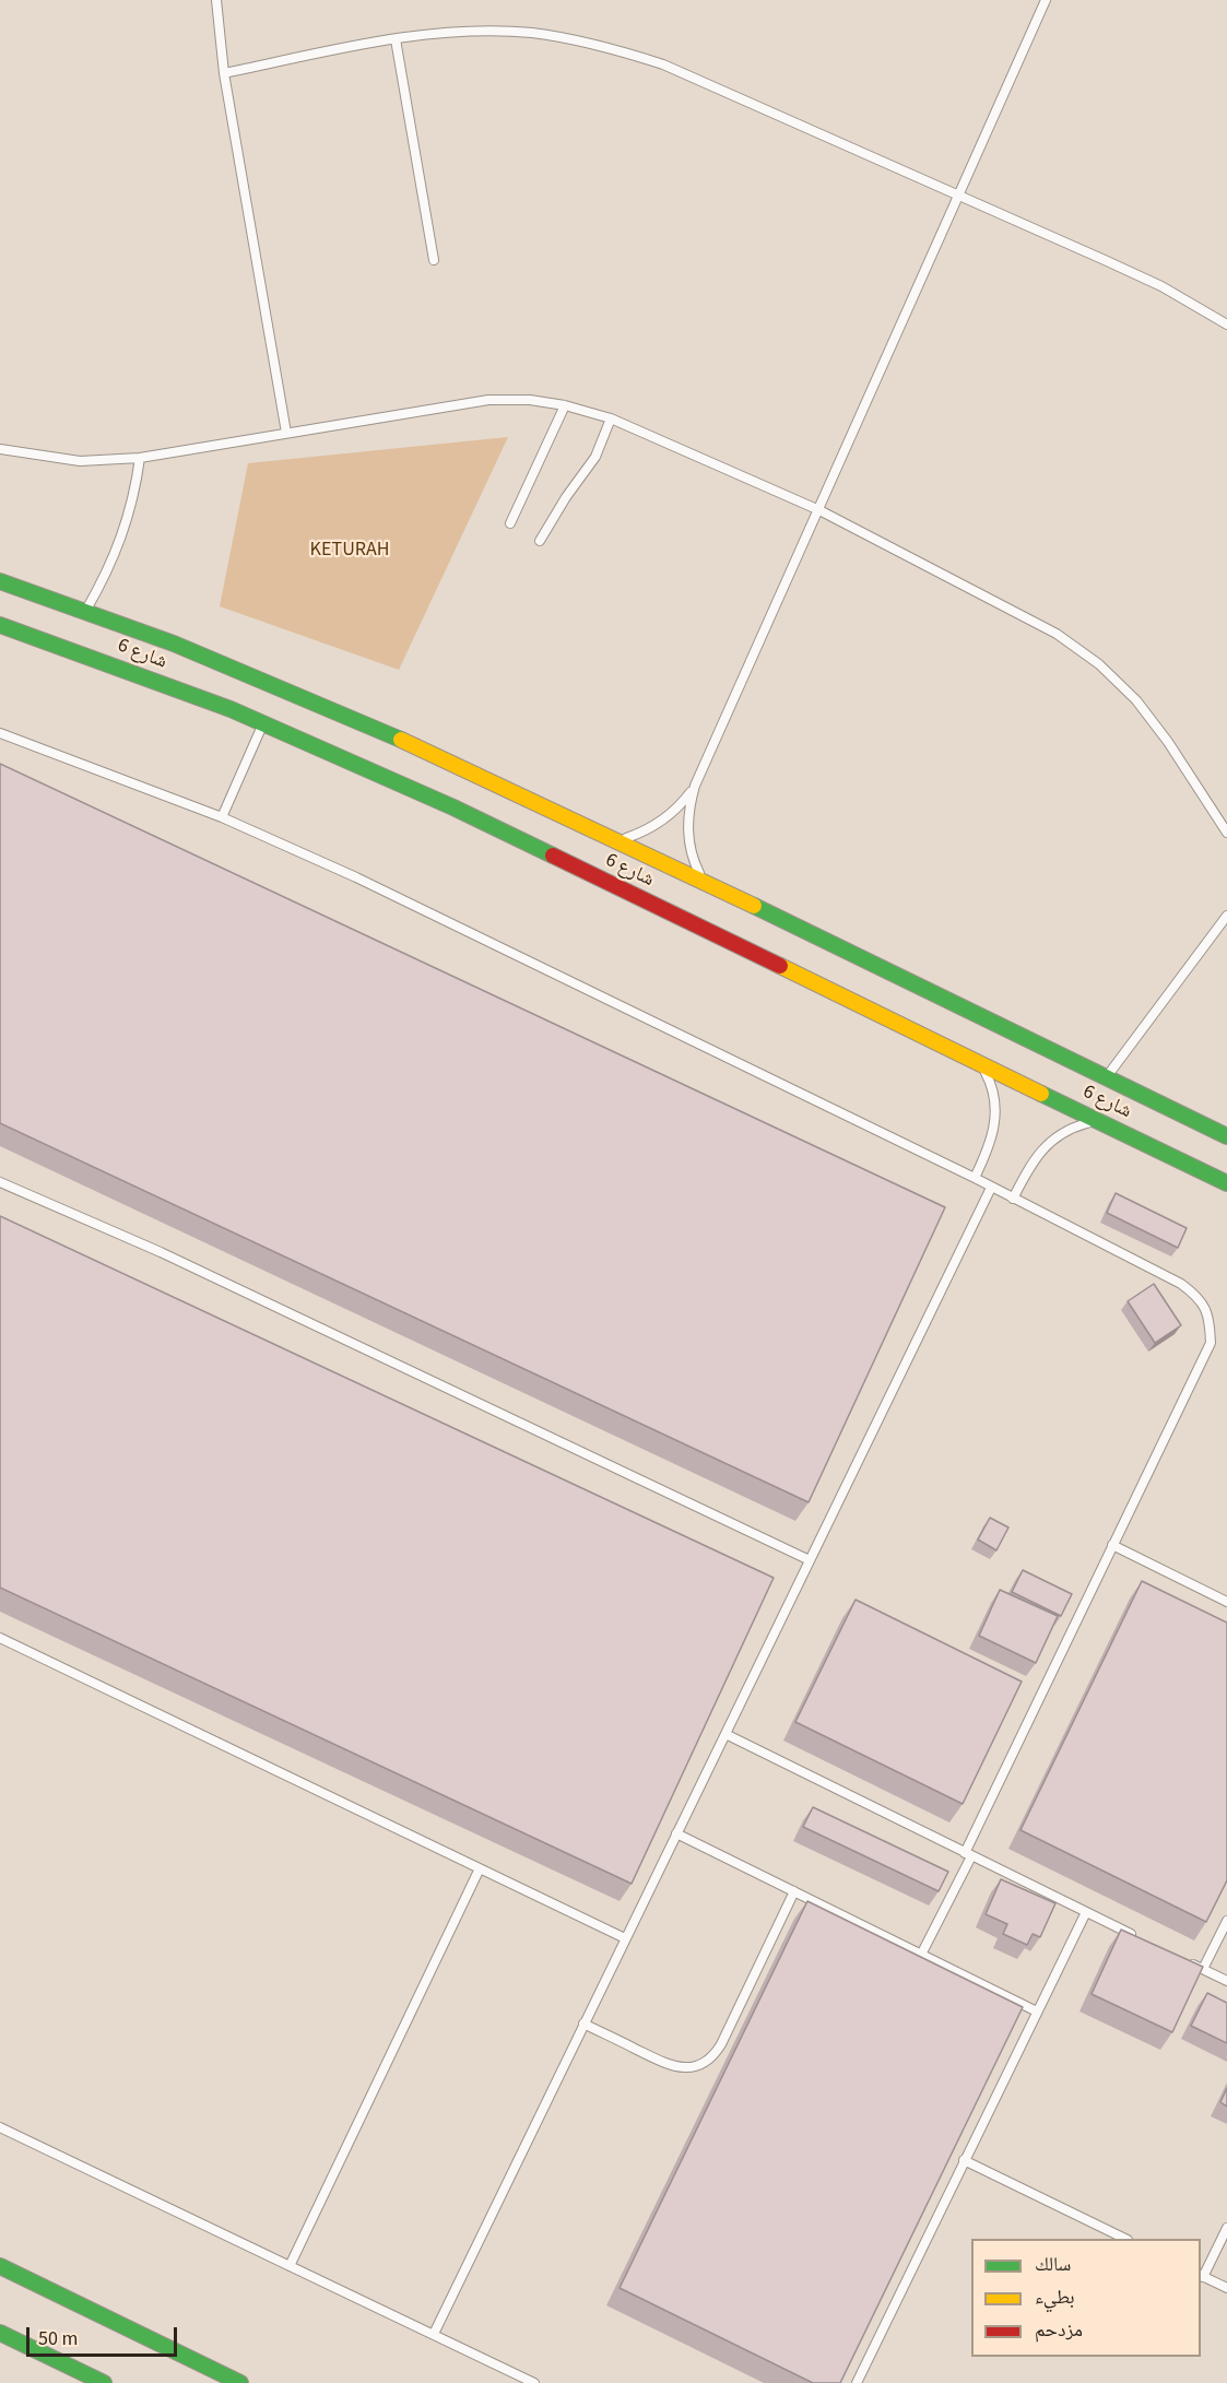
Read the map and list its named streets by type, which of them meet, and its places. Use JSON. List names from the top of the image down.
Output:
{
  "streets": {
    "street": ["شارع 6"]
  },
  "parks": ["KETURAH"],
  "legend": ["سالك", "بطيء", "مزدحم"],
  "scale_bar": "50 m"
}
